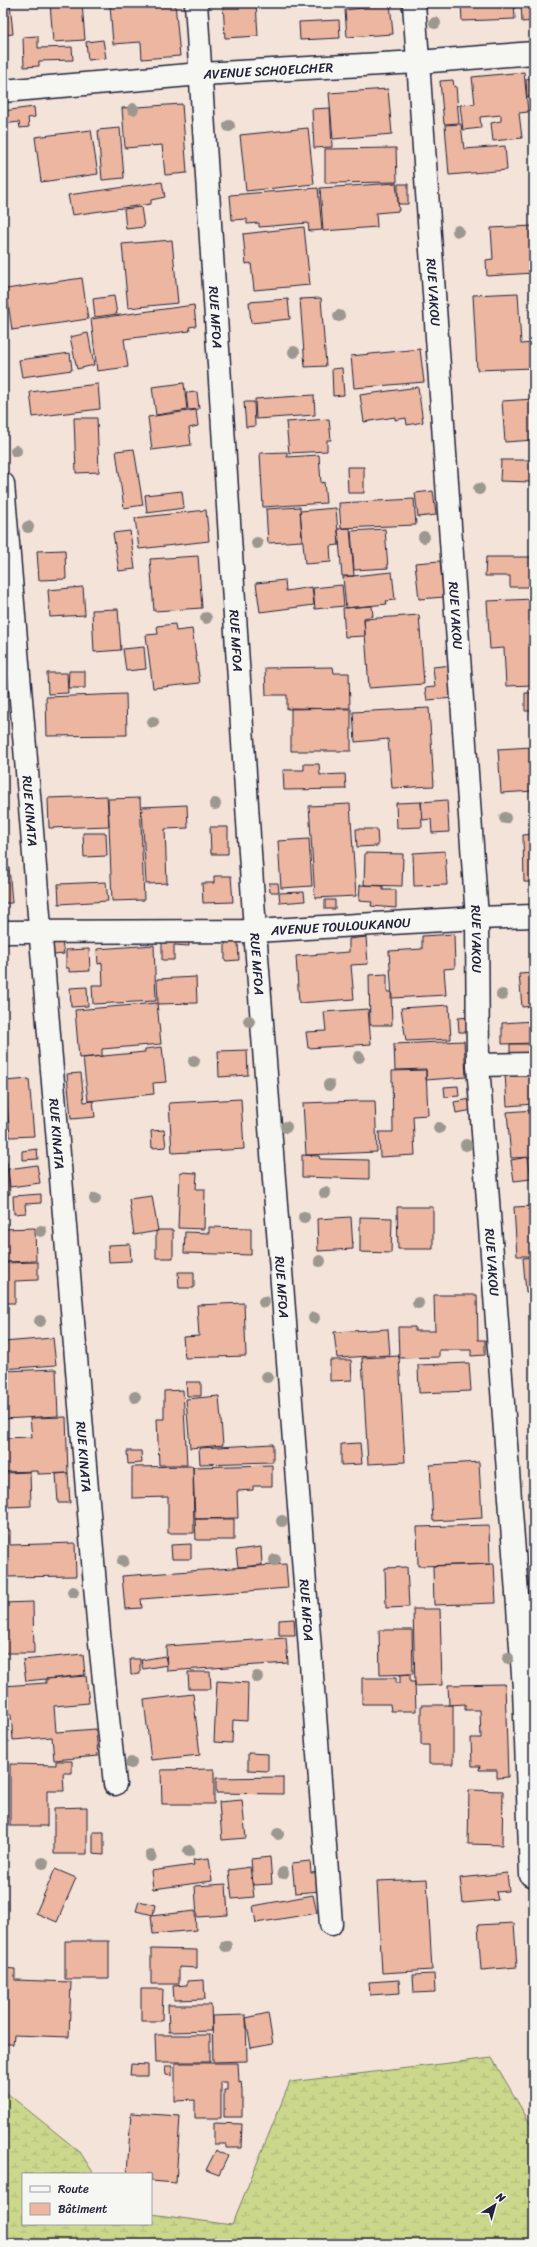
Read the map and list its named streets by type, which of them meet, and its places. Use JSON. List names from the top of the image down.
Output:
{
  "streets": {
    "street": [
      "AVENUE SCHOELCHER",
      "RUE VAKOU",
      "RUE MFOA",
      "RUE KINATA",
      "AVENUE TOULOUKANOU"
    ]
  },
  "crossings": [
    ["AVENUE SCHOELCHER", "RUE VAKOU"],
    ["AVENUE SCHOELCHER", "RUE MFOA"],
    ["RUE VAKOU", "AVENUE TOULOUKANOU"],
    ["RUE MFOA", "AVENUE TOULOUKANOU"],
    ["RUE KINATA", "AVENUE TOULOUKANOU"]
  ],
  "legend": ["Route", "Bâtiment"],
  "north": "top right"
}
